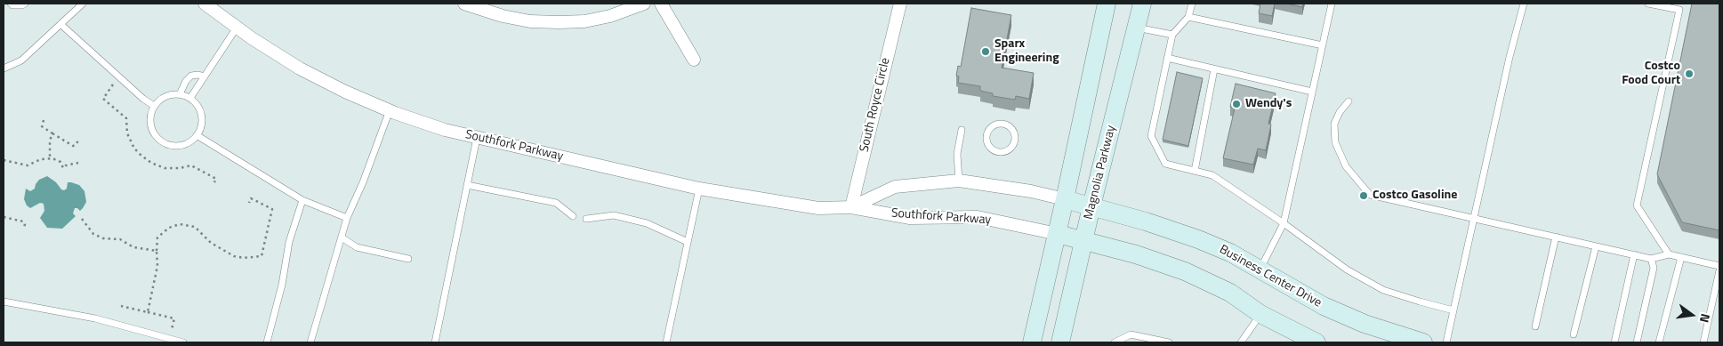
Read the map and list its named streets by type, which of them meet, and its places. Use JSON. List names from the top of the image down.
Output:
{
  "streets": {
    "main road": ["Magnolia Parkway", "Business Center Drive"],
    "street": ["South Royce Circle", "Southfork Parkway"]
  },
  "crossings": [
    ["South Royce Circle", "Southfork Parkway"],
    ["Southfork Parkway", "Business Center Drive"],
    ["Magnolia Parkway", "Business Center Drive"]
  ],
  "places": [
    "Sparx Engineering",
    "Costco Food Court",
    "Wendy's",
    "Costco Gasoline"
  ],
  "north": "right"
}
